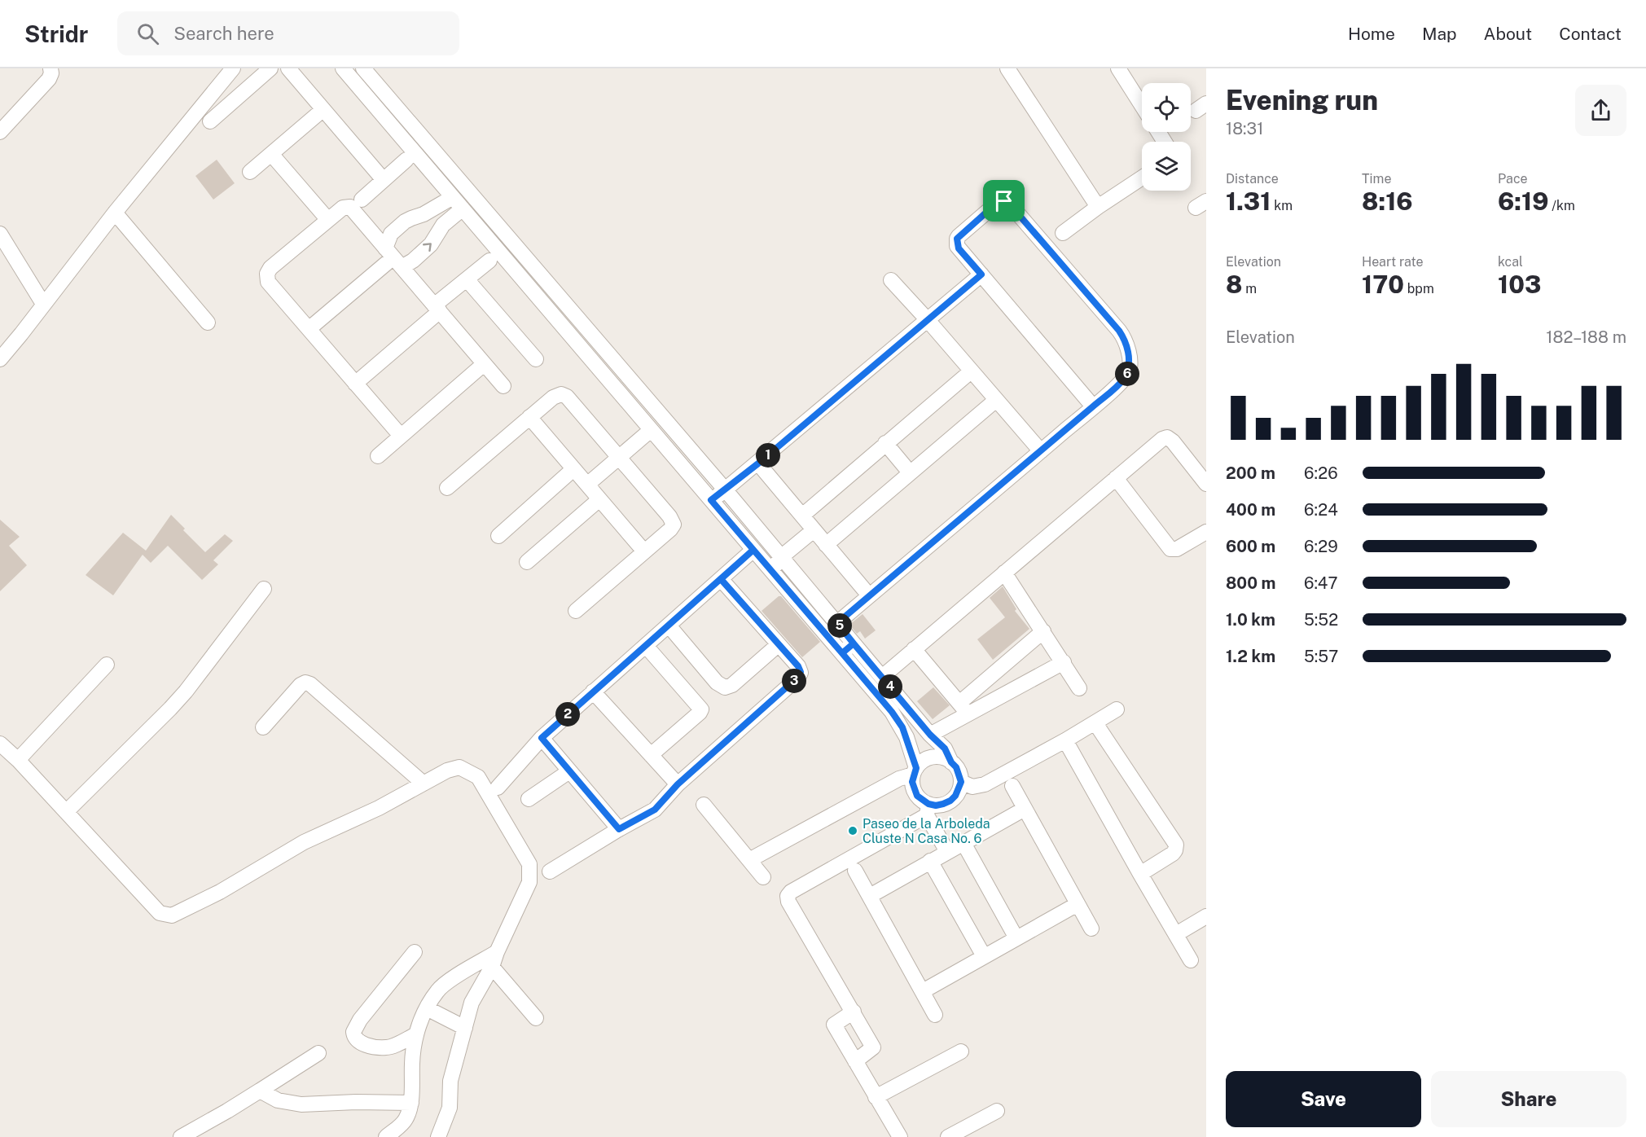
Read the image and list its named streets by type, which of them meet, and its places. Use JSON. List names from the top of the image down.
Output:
{
  "places": ["Paseo de la Arboleda Cluste N Casa No. 6"],
  "page": {
    "header": "Stridr",
    "search": "Search here",
    "nav": [
      "Home",
      "Map",
      "About",
      "Contact"
    ],
    "heading": ["Evening run", "18:31"],
    "stats": [
      ["Distance", "1.31 km"],
      ["Time", "8:16"],
      ["Pace", "6:19 /km"],
      ["Elevation", "8 m"],
      ["Heart rate", "170 bpm"],
      ["kcal", "103"]
    ],
    "chart": ["Elevation", "182–188 m"],
    "pins": [
      "6",
      "1",
      "5",
      "3",
      "4",
      "2"
    ],
    "list": [
      {
        "name": "200 m",
        "note": "6:26"
      },
      {
        "name": "400 m",
        "note": "6:24"
      },
      {
        "name": "600 m",
        "note": "6:29"
      },
      {
        "name": "800 m",
        "note": "6:47"
      },
      {
        "name": "1.0 km",
        "note": "5:52"
      },
      {
        "name": "1.2 km",
        "note": "5:57"
      }
    ],
    "buttons": ["Save", "Share"]
  }
}
